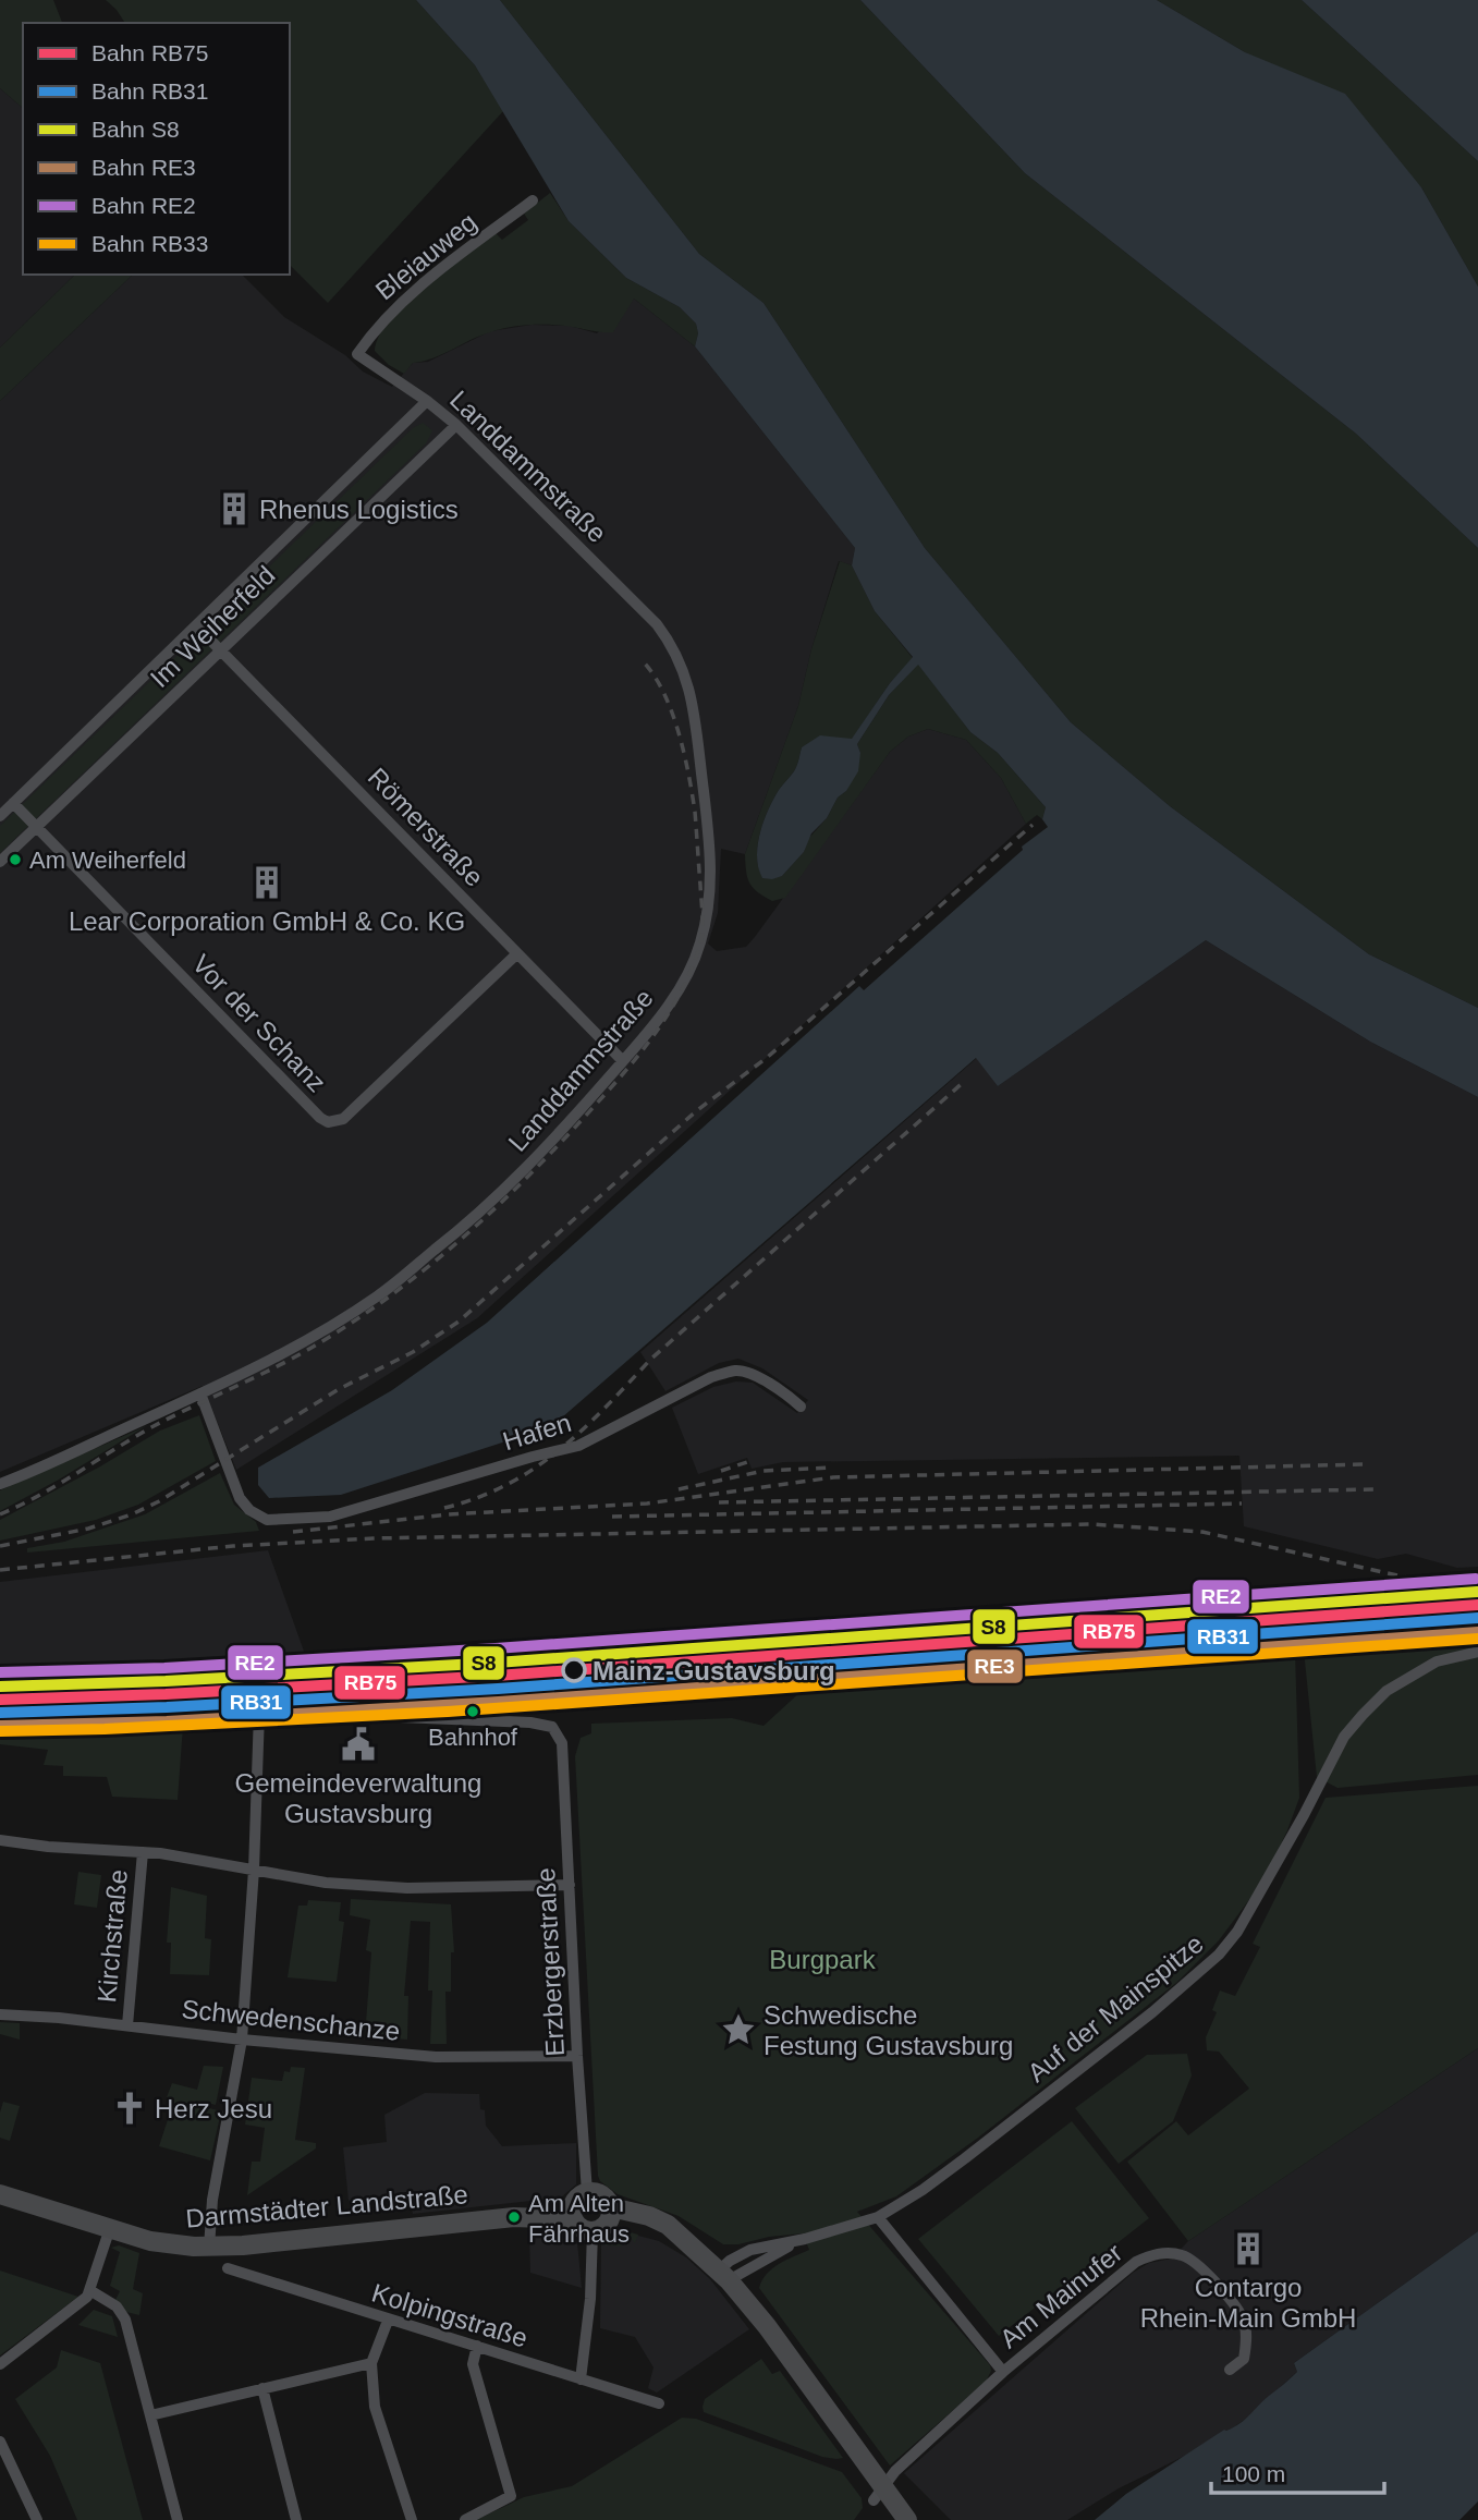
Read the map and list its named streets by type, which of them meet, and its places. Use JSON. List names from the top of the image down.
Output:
{
  "streets": {
    "main road": ["Darmstädter Landstraße"],
    "street": [
      "Bleiauweg",
      "Landdammstraße",
      "Im Weiherfeld",
      "Römerstraße",
      "Vor der Schanz",
      "Hafen",
      "Kirchstraße",
      "Erzbergerstraße",
      "Auf der Mainspitze",
      "Schwedenschanze",
      "Am Mainufer",
      "Kolpingstraße"
    ]
  },
  "crossings": [
    ["Bleiauweg", "Landdammstraße"],
    ["Landdammstraße", "Im Weiherfeld"],
    ["Landdammstraße", "Römerstraße"],
    ["Landdammstraße", "Hafen"],
    ["Im Weiherfeld", "Römerstraße"],
    ["Im Weiherfeld", "Vor der Schanz"],
    ["Römerstraße", "Vor der Schanz"],
    ["Kirchstraße", "Schwedenschanze"],
    ["Erzbergerstraße", "Schwedenschanze"],
    ["Erzbergerstraße", "Darmstädter Landstraße"],
    ["Auf der Mainspitze", "Am Mainufer"]
  ],
  "parks": ["Burgpark"],
  "places": {
    "building": ["Rhenus Logistics", "Lear Corporation GmbH & Co. KG", "Contargo Rhein-Main GmbH"],
    "other": [
      "Am Weiherfeld",
      "Mainz-Gustavsburg",
      "Bahnhof",
      "Am Alten Fährhaus"
    ],
    "public building": ["Gemeindeverwaltung Gustavsburg"],
    "place": ["Schwedische Festung Gustavsburg"],
    "church": ["Herz Jesu"]
  },
  "lines": [
    "rail line RE2",
    "rail line S8",
    "rail line RB75",
    "rail line RB31",
    "rail line RE3",
    "rail line RB33"
  ],
  "legend": [
    "Bahn RB75",
    "Bahn RB31",
    "Bahn S8",
    "Bahn RE3",
    "Bahn RE2",
    "Bahn RB33"
  ],
  "scale_bar": "100 m"
}
